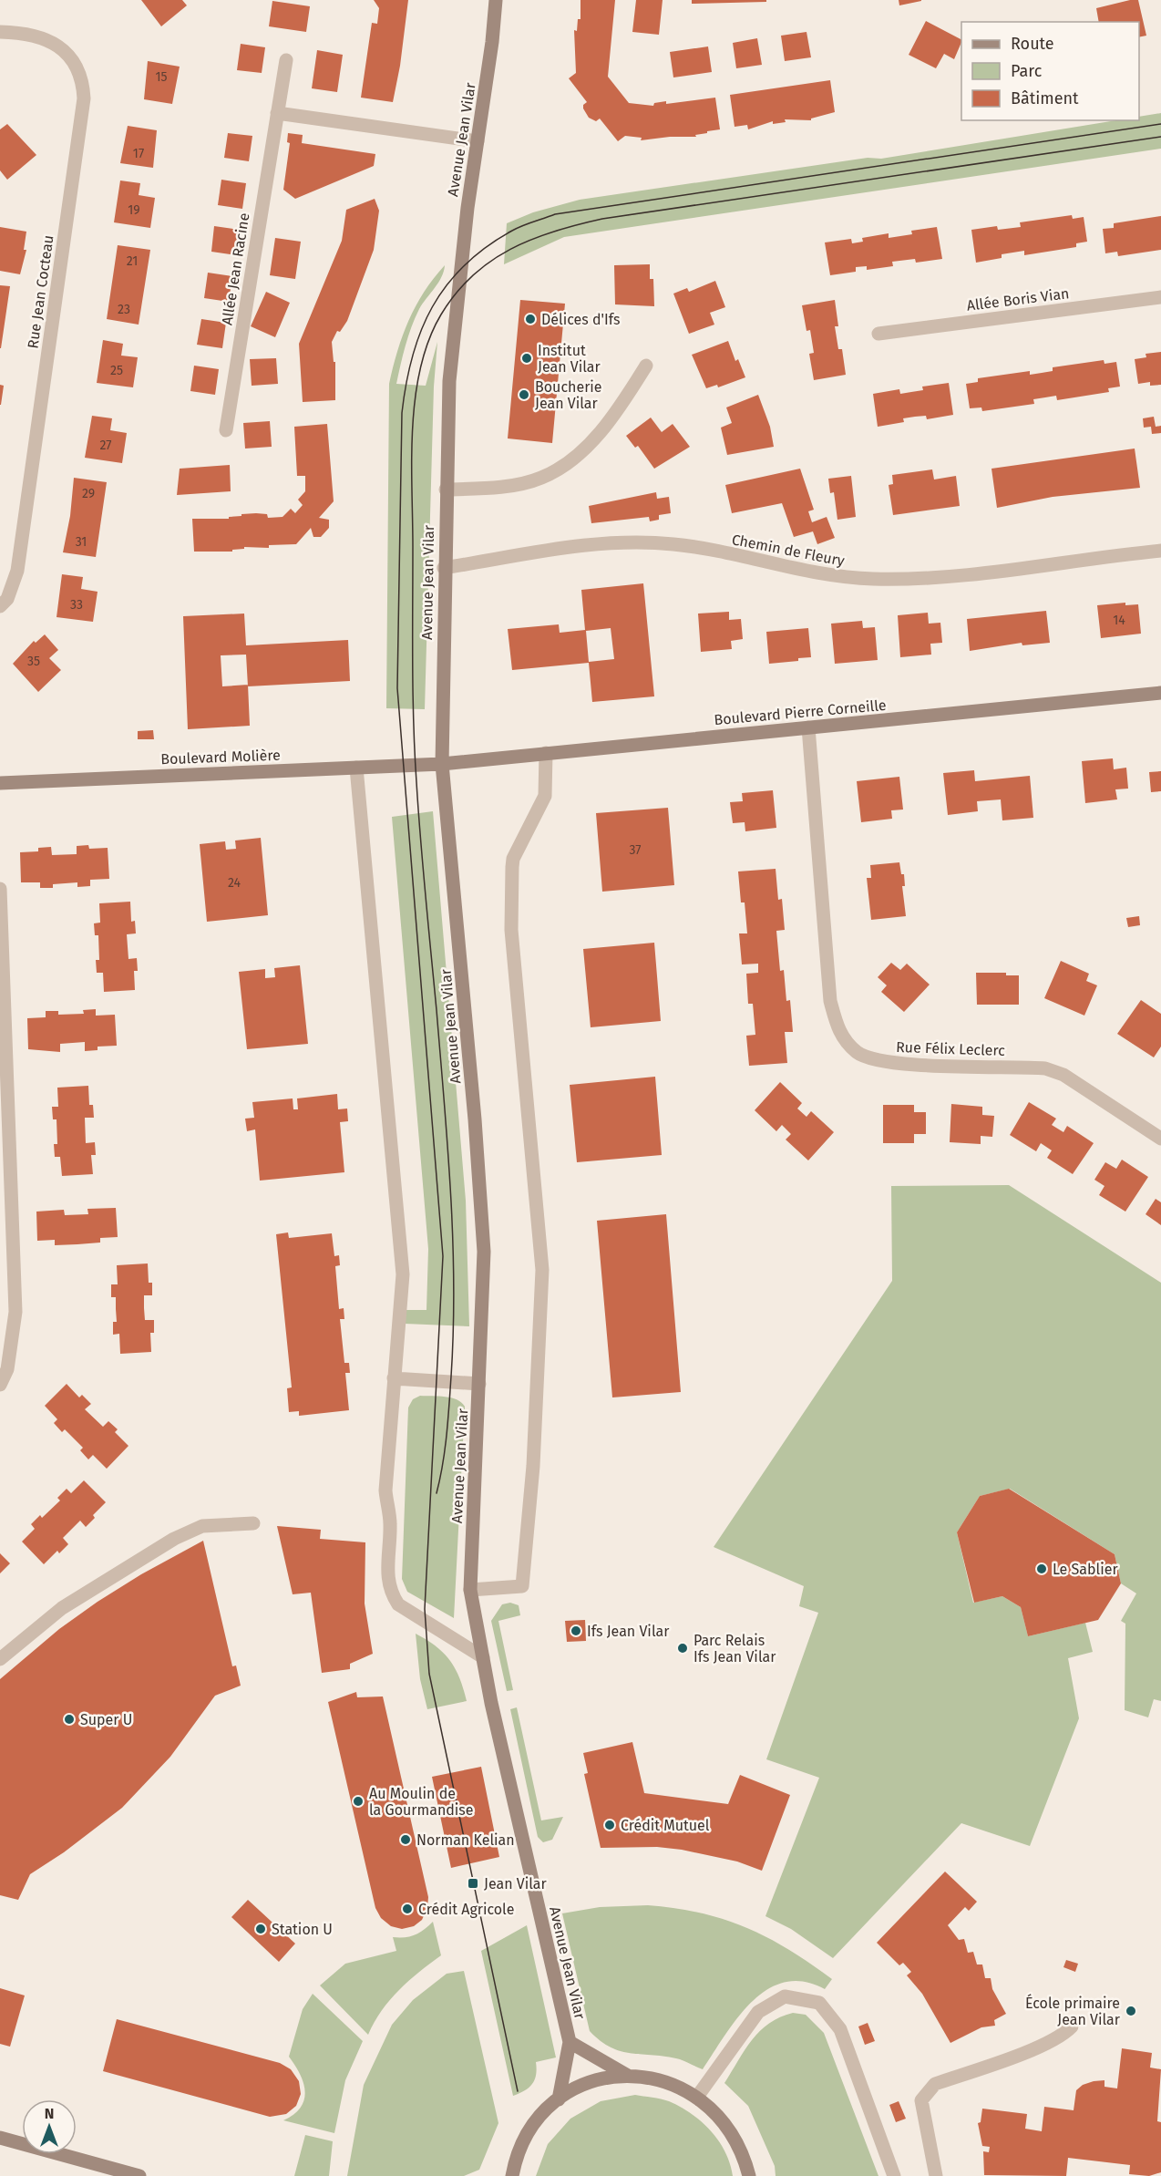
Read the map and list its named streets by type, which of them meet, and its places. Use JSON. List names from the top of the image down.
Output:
{
  "streets": {
    "main road": ["Avenue Jean Vilar", "Boulevard Pierre Corneille", "Boulevard Molière"],
    "street": [
      "Allée Jean Racine",
      "Rue Jean Cocteau",
      "Allée Boris Vian",
      "Chemin de Fleury",
      "Rue Félix Leclerc"
    ]
  },
  "crossings": [
    ["Avenue Jean Vilar", "Chemin de Fleury"],
    ["Avenue Jean Vilar", "Boulevard Pierre Corneille"],
    ["Avenue Jean Vilar", "Boulevard Molière"],
    ["Boulevard Pierre Corneille", "Boulevard Molière"],
    ["Boulevard Pierre Corneille", "Rue Félix Leclerc"]
  ],
  "places": {
    "other": [
      "Délices d'Ifs",
      "Institut Jean Vilar",
      "Boucherie Jean Vilar",
      "Le Sablier",
      "Ifs Jean Vilar",
      "Parc Relais Ifs Jean Vilar",
      "Super U",
      "Au Moulin de la Gourmandise",
      "Crédit Mutuel",
      "Norman Kelian",
      "Crédit Agricole",
      "Station U",
      "École primaire Jean Vilar"
    ],
    "transit": ["Jean Vilar"]
  },
  "house_numbers": [
    "15",
    "17",
    "19",
    "21",
    "23",
    "25",
    "27",
    "29",
    "31",
    "33",
    "14",
    "35",
    "37",
    "24"
  ],
  "legend": ["Route", "Parc", "Bâtiment"],
  "north": "top"
}
